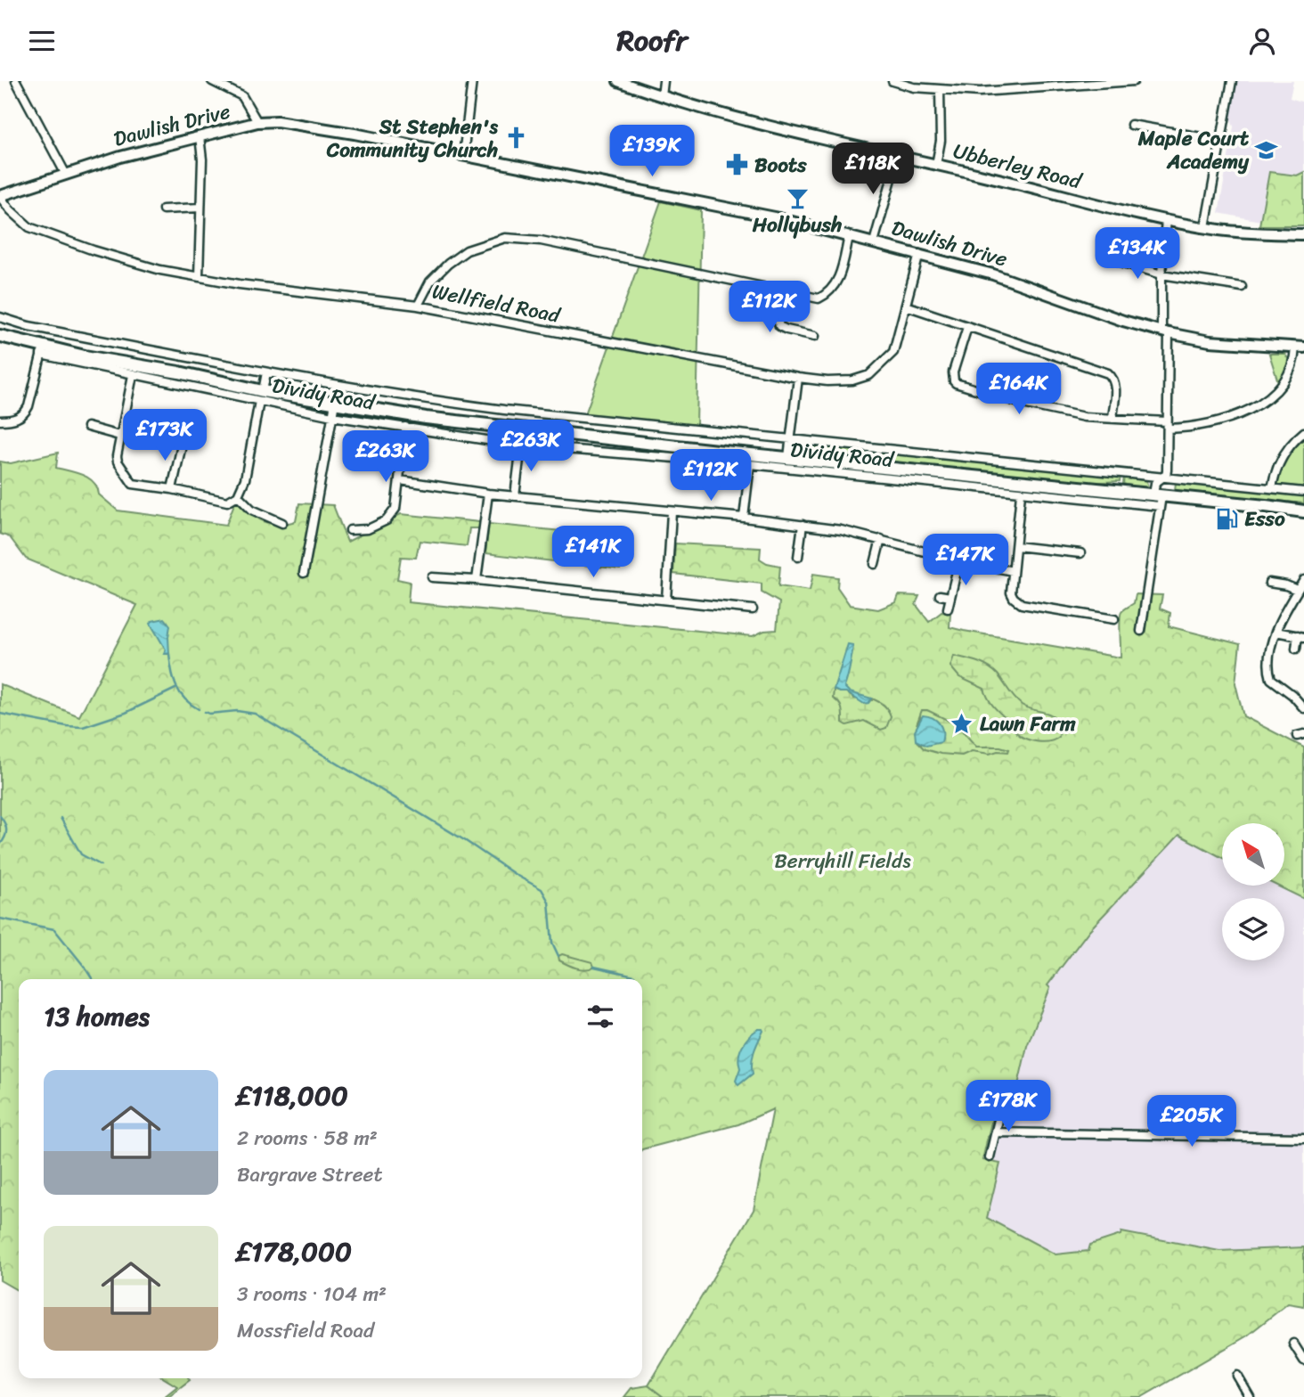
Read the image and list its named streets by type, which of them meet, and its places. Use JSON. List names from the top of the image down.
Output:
{
  "streets": {
    "main road": ["Dividy Road"],
    "street": ["Dawlish Drive", "Ubberley Road", "Wellfield Road"]
  },
  "crossings": [
    ["Dawlish Drive", "Wellfield Road"]
  ],
  "parks": ["Berryhill Fields"],
  "places": {
    "church": ["St Stephen's Community Church"],
    "school or university": ["Maple Court Academy"],
    "pharmacy": ["Boots"],
    "bar": ["Hollybush"],
    "fuel station": ["Esso"],
    "place": ["Lawn Farm"]
  },
  "north": "top left",
  "page": {
    "header": "Roofr",
    "price": [
      "£139K",
      "£118K",
      "£134K",
      "£112K",
      "£164K",
      "£173K",
      "£263K",
      "£263K",
      "£112K",
      "£141K",
      "£147K",
      "£178K",
      "£205K"
    ],
    "heading": "13 homes",
    "list": [
      {
        "name": "£118,000",
        "note": "2 rooms · 58 m² · Bargrave Street"
      },
      {
        "name": "£178,000",
        "note": "3 rooms · 104 m² · Mossfield Road"
      }
    ]
  }
}
